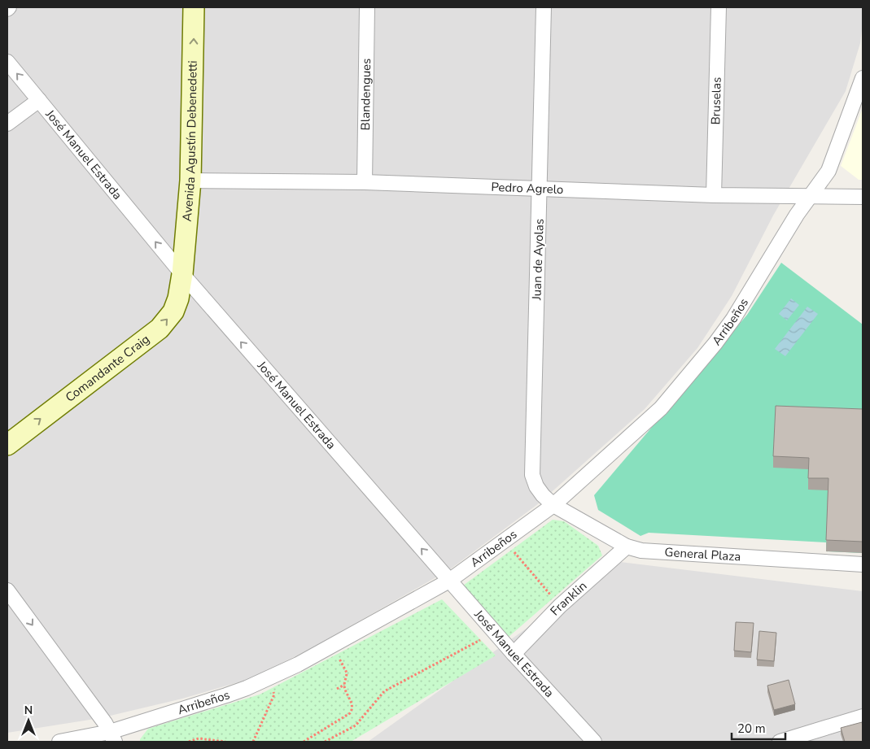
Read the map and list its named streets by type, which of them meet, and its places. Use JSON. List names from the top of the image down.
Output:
{
  "streets": {
    "main road": ["Avenida Agustín Debenedetti", "Comandante Craig"],
    "street": [
      "Blandengues",
      "Bruselas",
      "José Manuel Estrada",
      "Pedro Agrelo",
      "Juan de Ayolas",
      "Arribeños",
      "General Plaza",
      "Franklin"
    ]
  },
  "crossings": [
    ["Blandengues", "Pedro Agrelo"],
    ["Bruselas", "Pedro Agrelo"],
    ["Avenida Agustín Debenedetti", "José Manuel Estrada"],
    ["Avenida Agustín Debenedetti", "Pedro Agrelo"],
    ["Avenida Agustín Debenedetti", "Comandante Craig"],
    ["José Manuel Estrada", "Arribeños"],
    ["José Manuel Estrada", "Comandante Craig"],
    ["José Manuel Estrada", "Franklin"],
    ["Pedro Agrelo", "Juan de Ayolas"],
    ["Pedro Agrelo", "Arribeños"],
    ["Juan de Ayolas", "Arribeños"],
    ["Juan de Ayolas", "General Plaza"],
    ["Arribeños", "General Plaza"],
    ["General Plaza", "Franklin"]
  ],
  "one_way": ["Avenida Agustín Debenedetti", "José Manuel Estrada", "Comandante Craig"],
  "scale_bar": "20 m",
  "north": "top"
}
